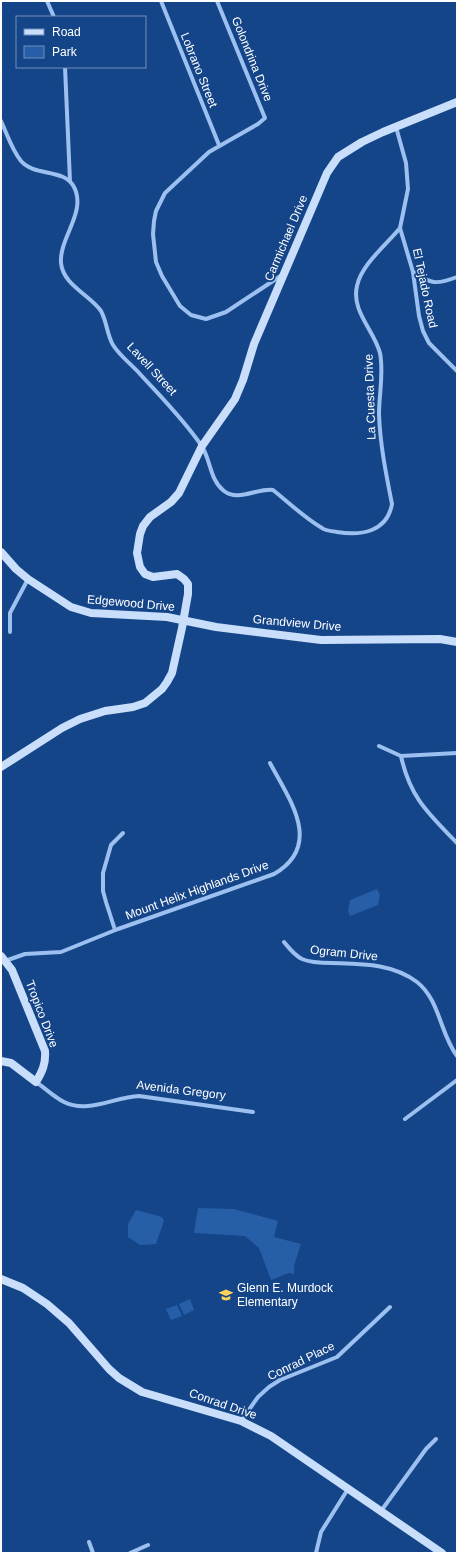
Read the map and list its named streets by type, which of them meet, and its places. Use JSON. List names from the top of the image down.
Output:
{
  "streets": {
    "street": [
      "Golondrina Drive",
      "Lobrano Street",
      "Carmichael Drive",
      "El Tejado Road",
      "Lavell Street",
      "La Cuesta Drive",
      "Edgewood Drive",
      "Grandview Drive",
      "Mount Helix Highlands Drive",
      "Ogram Drive",
      "Tropico Drive",
      "Avenida Gregory",
      "Conrad Place",
      "Conrad Drive"
    ]
  },
  "crossings": [
    ["Golondrina Drive", "Lobrano Street"],
    ["Golondrina Drive", "Carmichael Drive"],
    ["Carmichael Drive", "El Tejado Road"],
    ["Carmichael Drive", "Lavell Street"],
    ["Carmichael Drive", "La Cuesta Drive"],
    ["El Tejado Road", "La Cuesta Drive"],
    ["Lavell Street", "La Cuesta Drive"],
    ["Edgewood Drive", "Grandview Drive"],
    ["Mount Helix Highlands Drive", "Tropico Drive"],
    ["Tropico Drive", "Avenida Gregory"],
    ["Conrad Place", "Conrad Drive"]
  ],
  "places": {
    "school or university": ["Glenn E. Murdock Elementary"]
  },
  "legend": ["Road", "Park"]
}
